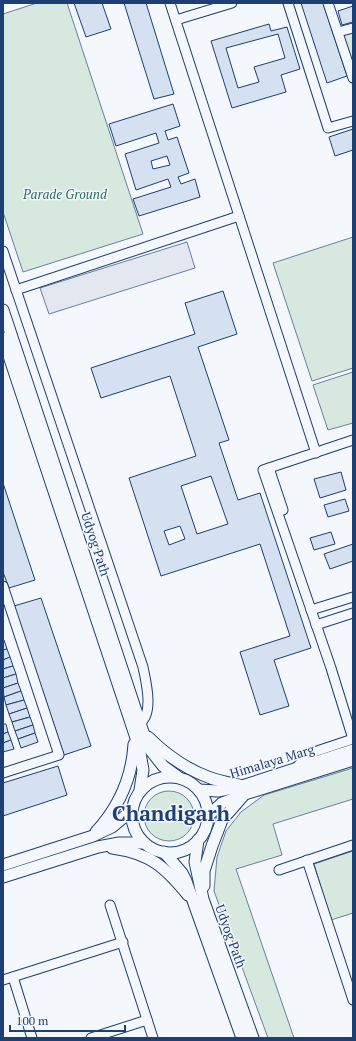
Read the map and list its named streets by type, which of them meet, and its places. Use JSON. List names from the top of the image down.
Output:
{
  "streets": {
    "main road": ["Udyog Path", "Himalaya Marg"]
  },
  "crossings": [
    ["Udyog Path", "Himalaya Marg"]
  ],
  "districts": ["Chandigarh"],
  "parks": ["Parade Ground"],
  "scale_bar": "100 m"
}
